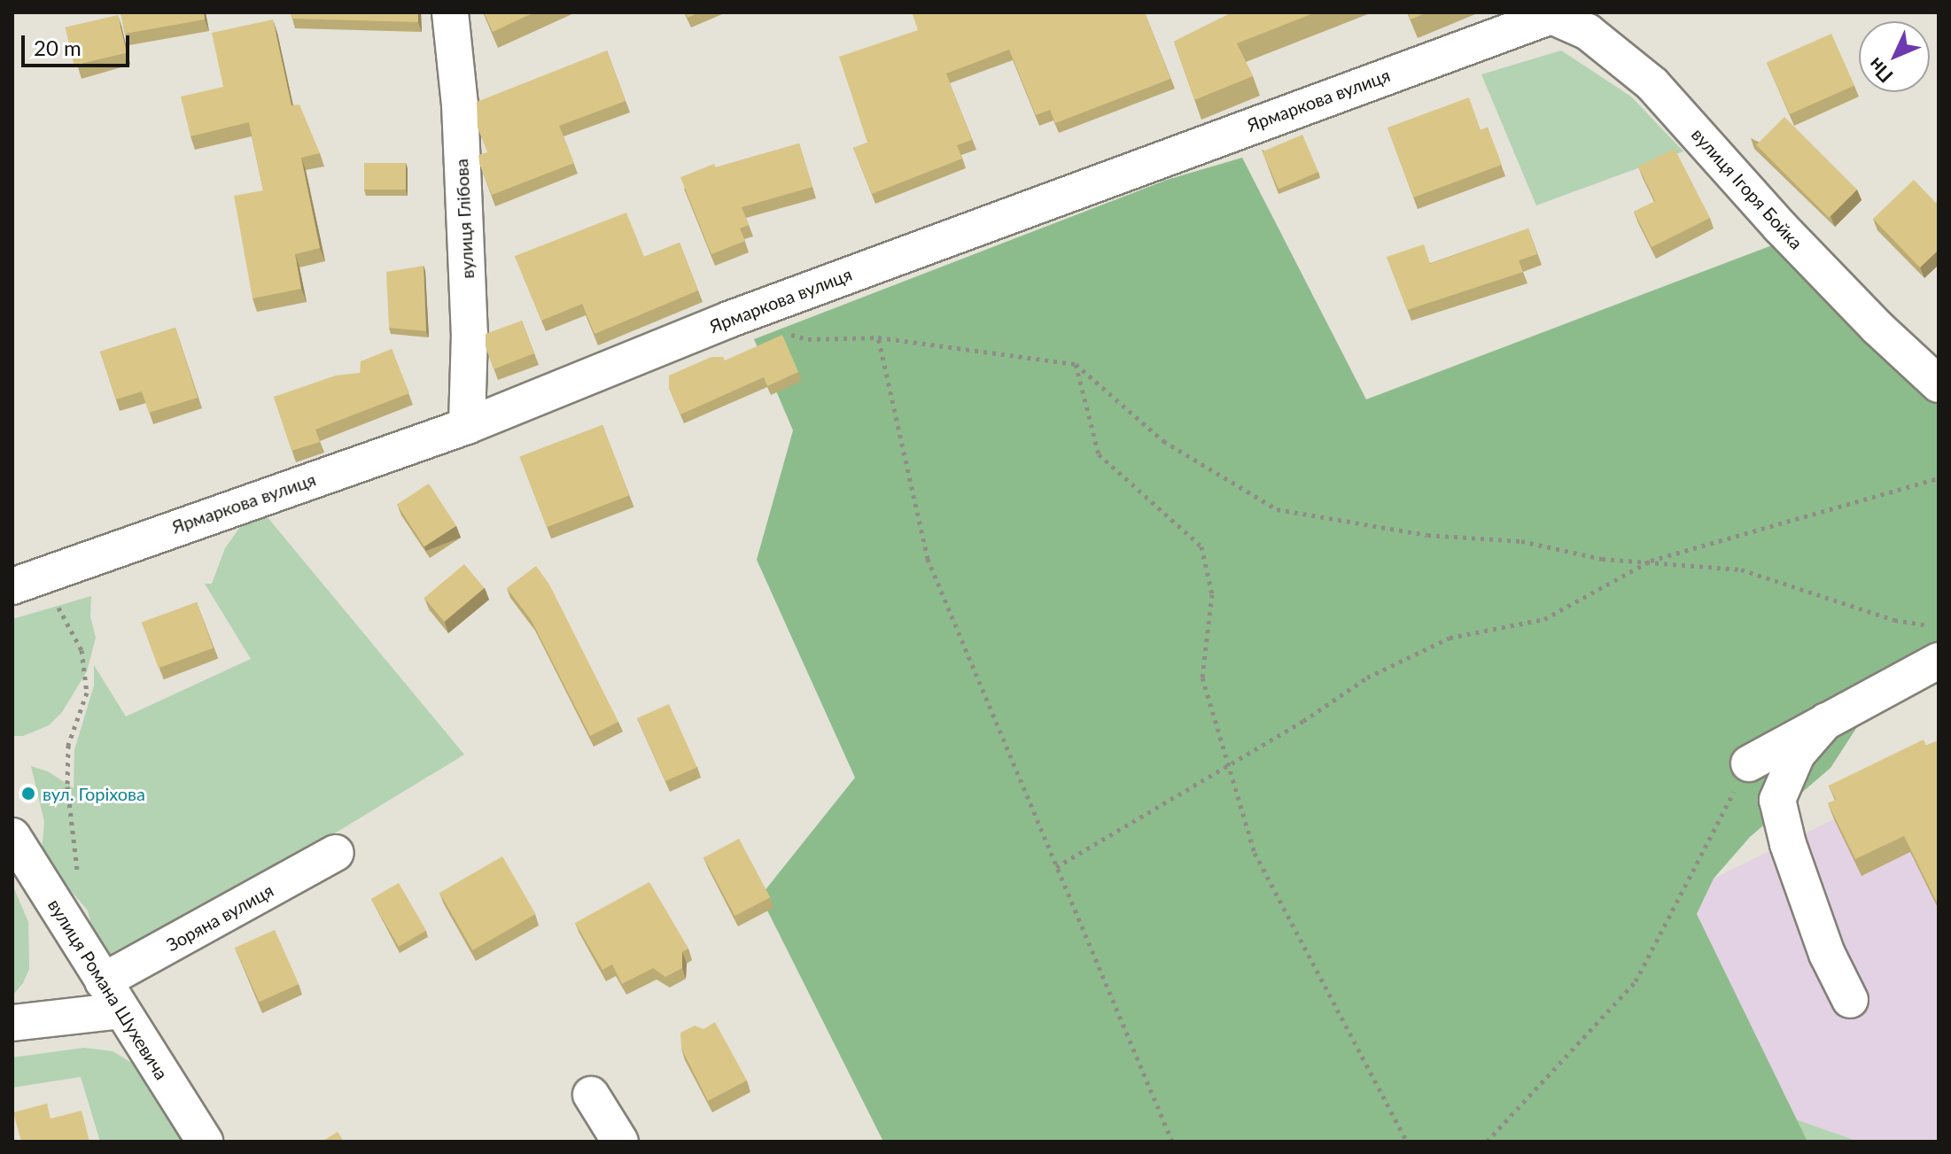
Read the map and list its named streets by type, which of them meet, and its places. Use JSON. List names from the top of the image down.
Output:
{
  "streets": {
    "street": [
      "Ярмаркова вулиця",
      "вулиця Ігоря Бойка",
      "вулиця Глібова",
      "Зоряна вулиця",
      "вулиця Романа Шухевича"
    ]
  },
  "crossings": [
    ["Ярмаркова вулиця", "вулиця Ігоря Бойка"],
    ["Ярмаркова вулиця", "вулиця Глібова"],
    ["Зоряна вулиця", "вулиця Романа Шухевича"]
  ],
  "places": ["вул. Горіхова"],
  "scale_bar": "20 m",
  "north": "bottom left"
}
